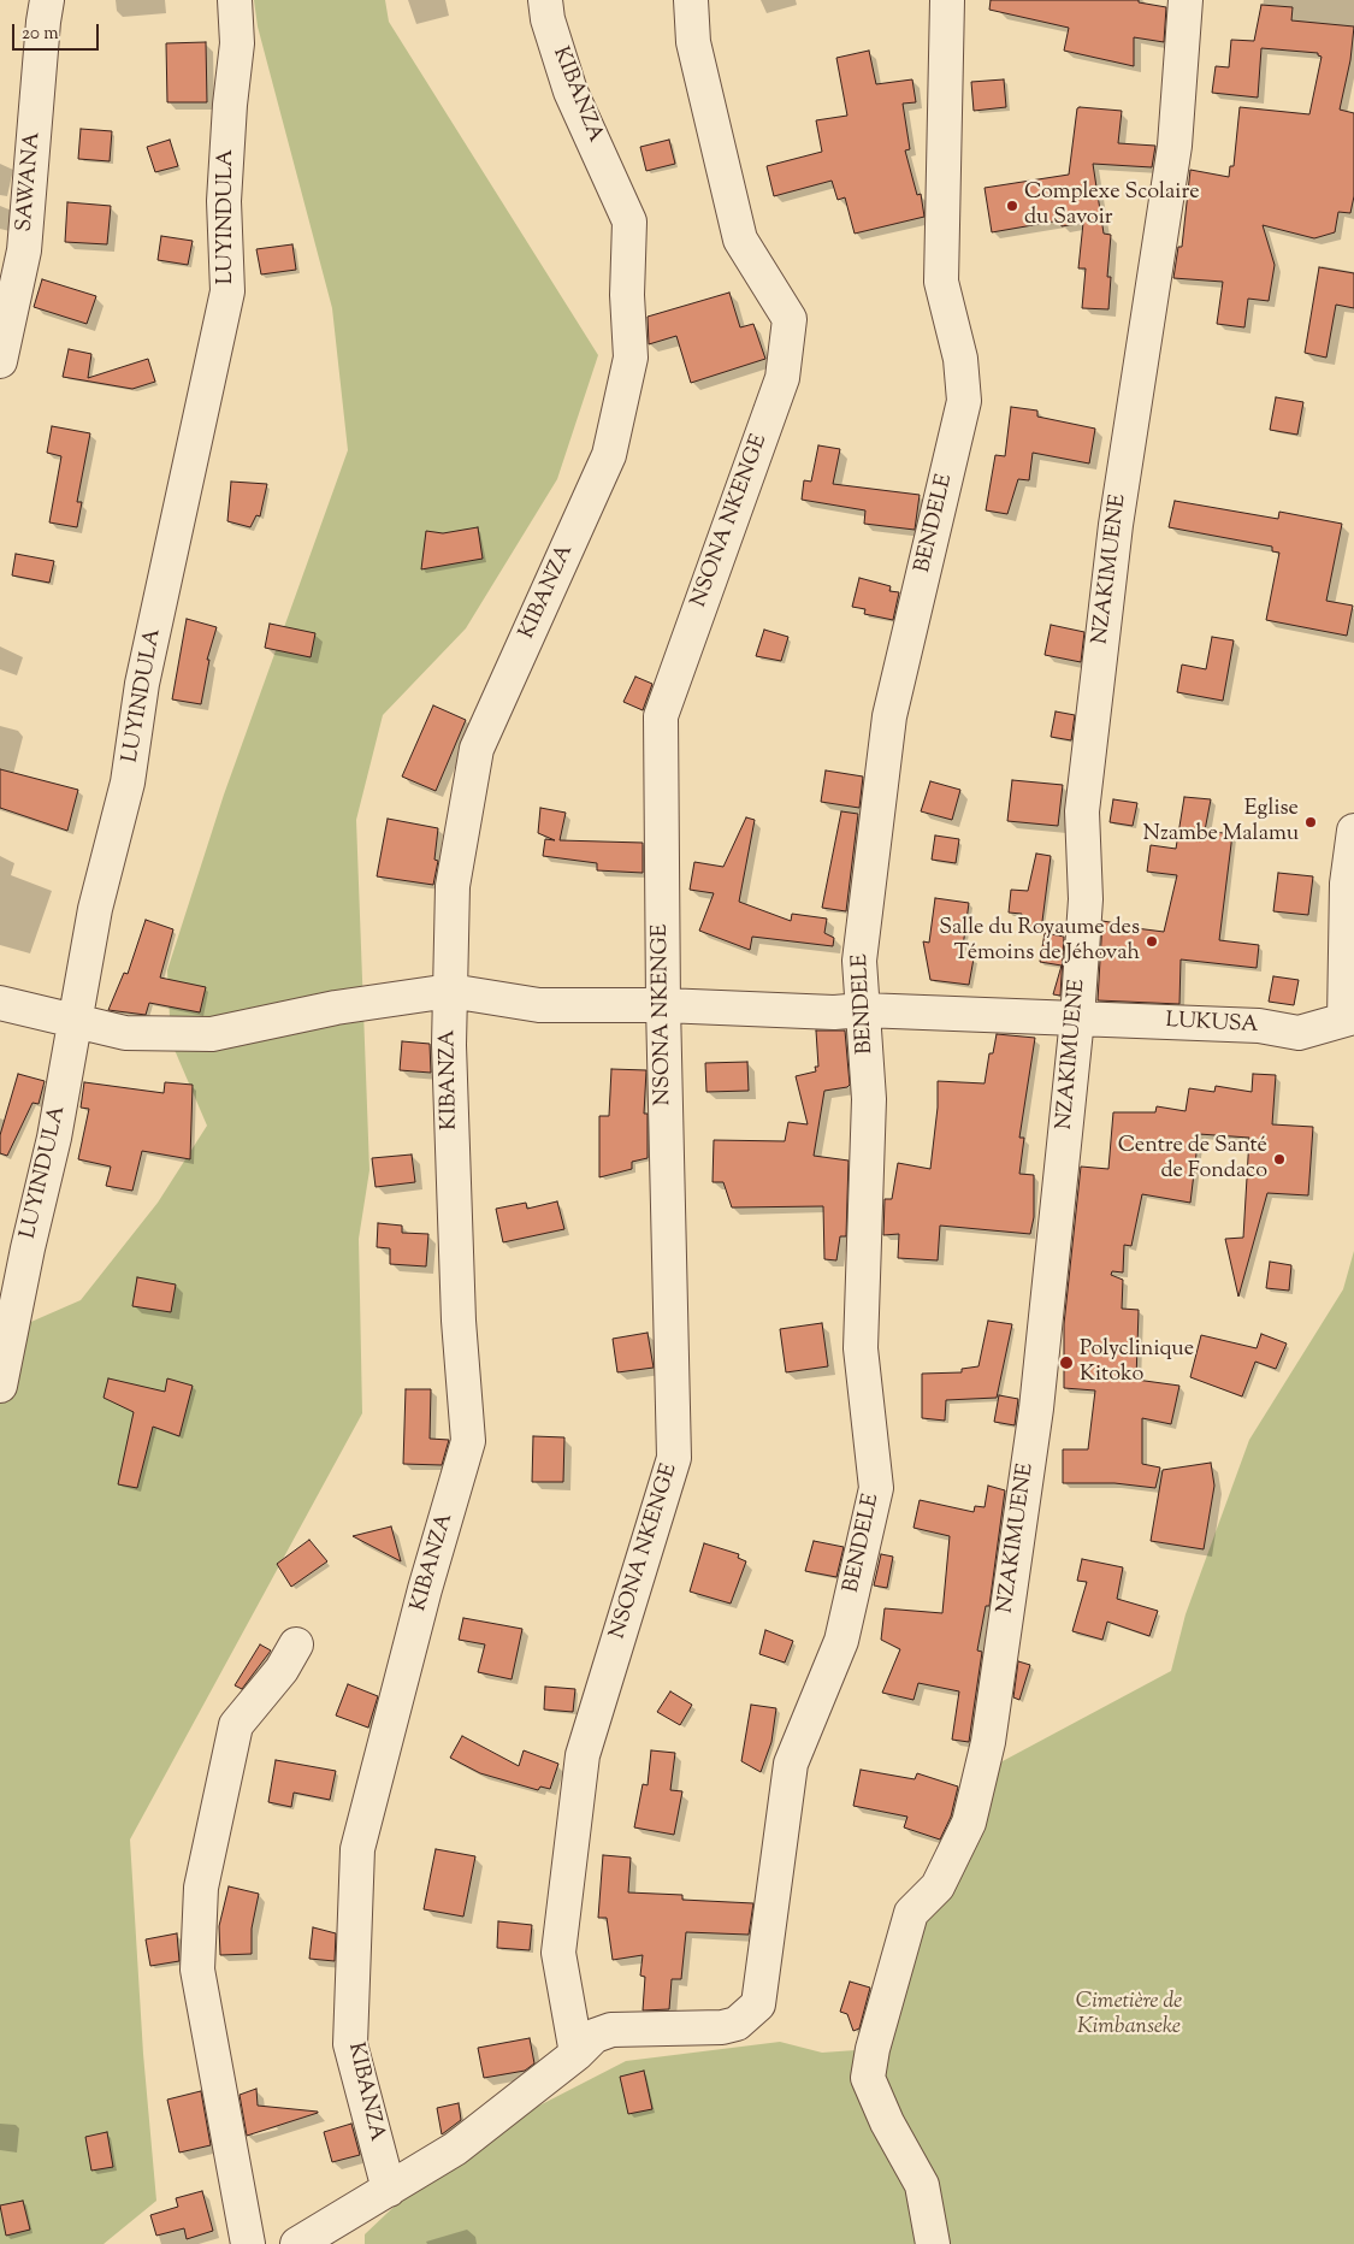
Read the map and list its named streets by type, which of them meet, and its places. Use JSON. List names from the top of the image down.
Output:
{
  "streets": {
    "street": [
      "KIBANZA",
      "SAWANA",
      "LUYINDULA",
      "NSONA NKENGE",
      "BENDELE",
      "NZAKIMUENE",
      "LUKUSA"
    ]
  },
  "crossings": [
    ["KIBANZA", "LUKUSA"],
    ["LUYINDULA", "LUKUSA"],
    ["NSONA NKENGE", "BENDELE"],
    ["NSONA NKENGE", "LUKUSA"],
    ["BENDELE", "LUKUSA"],
    ["NZAKIMUENE", "LUKUSA"]
  ],
  "parks": ["Cimetière de Kimbanseke"],
  "places": [
    "Complexe Scolaire du Savoir",
    "Eglise Nzambe Malamu",
    "Salle du Royaume des Témoins de Jéhovah",
    "Centre de Santé de Fondaco",
    "Polyclinique Kitoko"
  ],
  "scale_bar": "20 m"
}
